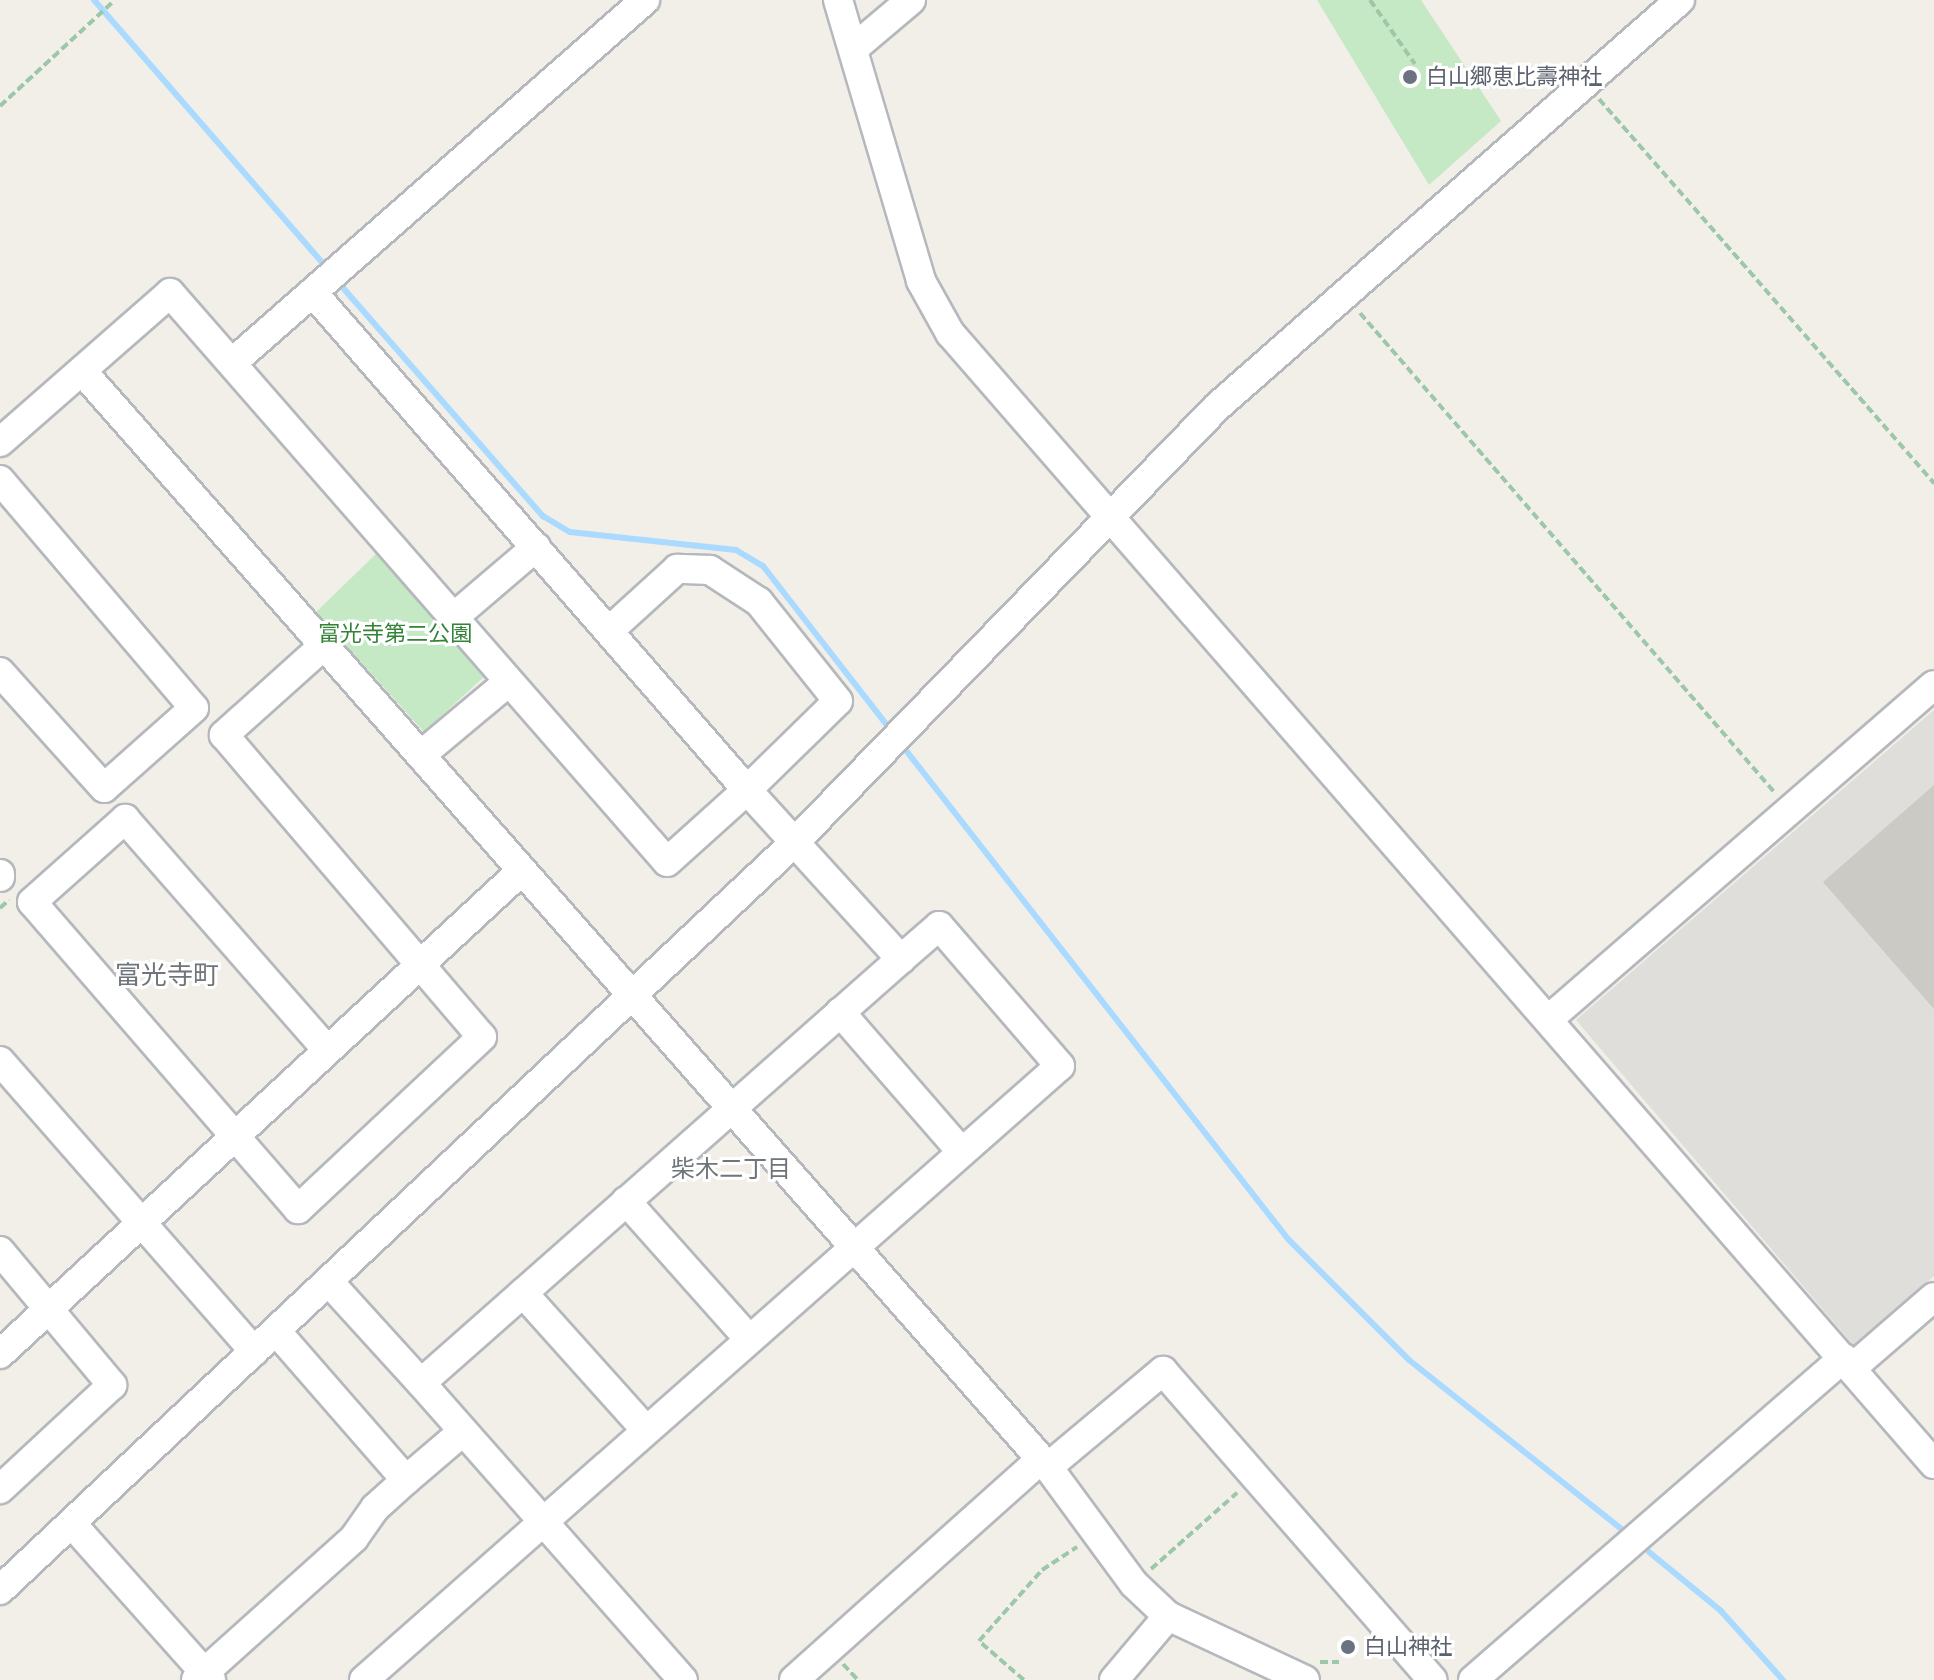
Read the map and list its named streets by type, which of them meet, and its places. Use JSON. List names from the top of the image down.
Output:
{
  "districts": ["富光寺町", "柴木二丁目"],
  "parks": ["富光寺第二公園"],
  "places": ["白山郷恵比壽神社", "白山神社"]
}
